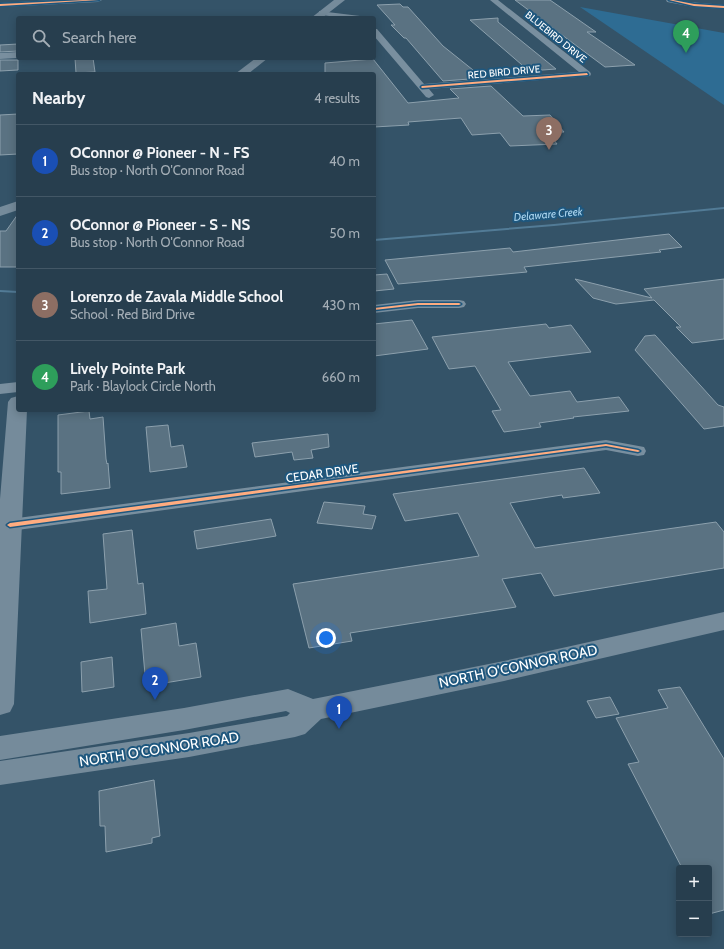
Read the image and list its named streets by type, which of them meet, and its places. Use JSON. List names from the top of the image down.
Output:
{
  "streets": {
    "main road": ["NORTH O'CONNOR ROAD"],
    "street": ["BLUEBIRD DRIVE", "RED BIRD DRIVE", "CEDAR DRIVE"]
  },
  "crossings": [
    ["BLUEBIRD DRIVE", "RED BIRD DRIVE"]
  ],
  "water": ["Delaware Creek"],
  "page": {
    "search": "Search here",
    "pins": [
      "4",
      "3",
      "2",
      "1"
    ],
    "heading": ["Nearby", "4 results"],
    "list": [
      {
        "mark": "1",
        "name": "OConnor @ Pioneer - N - FS",
        "note": "Bus stop · North O'Connor Road",
        "value": "40 m"
      },
      {
        "mark": "2",
        "name": "OConnor @ Pioneer - S - NS",
        "note": "Bus stop · North O'Connor Road",
        "value": "50 m"
      },
      {
        "mark": "3",
        "name": "Lorenzo de Zavala Middle School",
        "note": "School · Red Bird Drive",
        "value": "430 m"
      },
      {
        "mark": "4",
        "name": "Lively Pointe Park",
        "note": "Park · Blaylock Circle North",
        "value": "660 m"
      }
    ],
    "map_buttons": ["+", "−"]
  }
}
